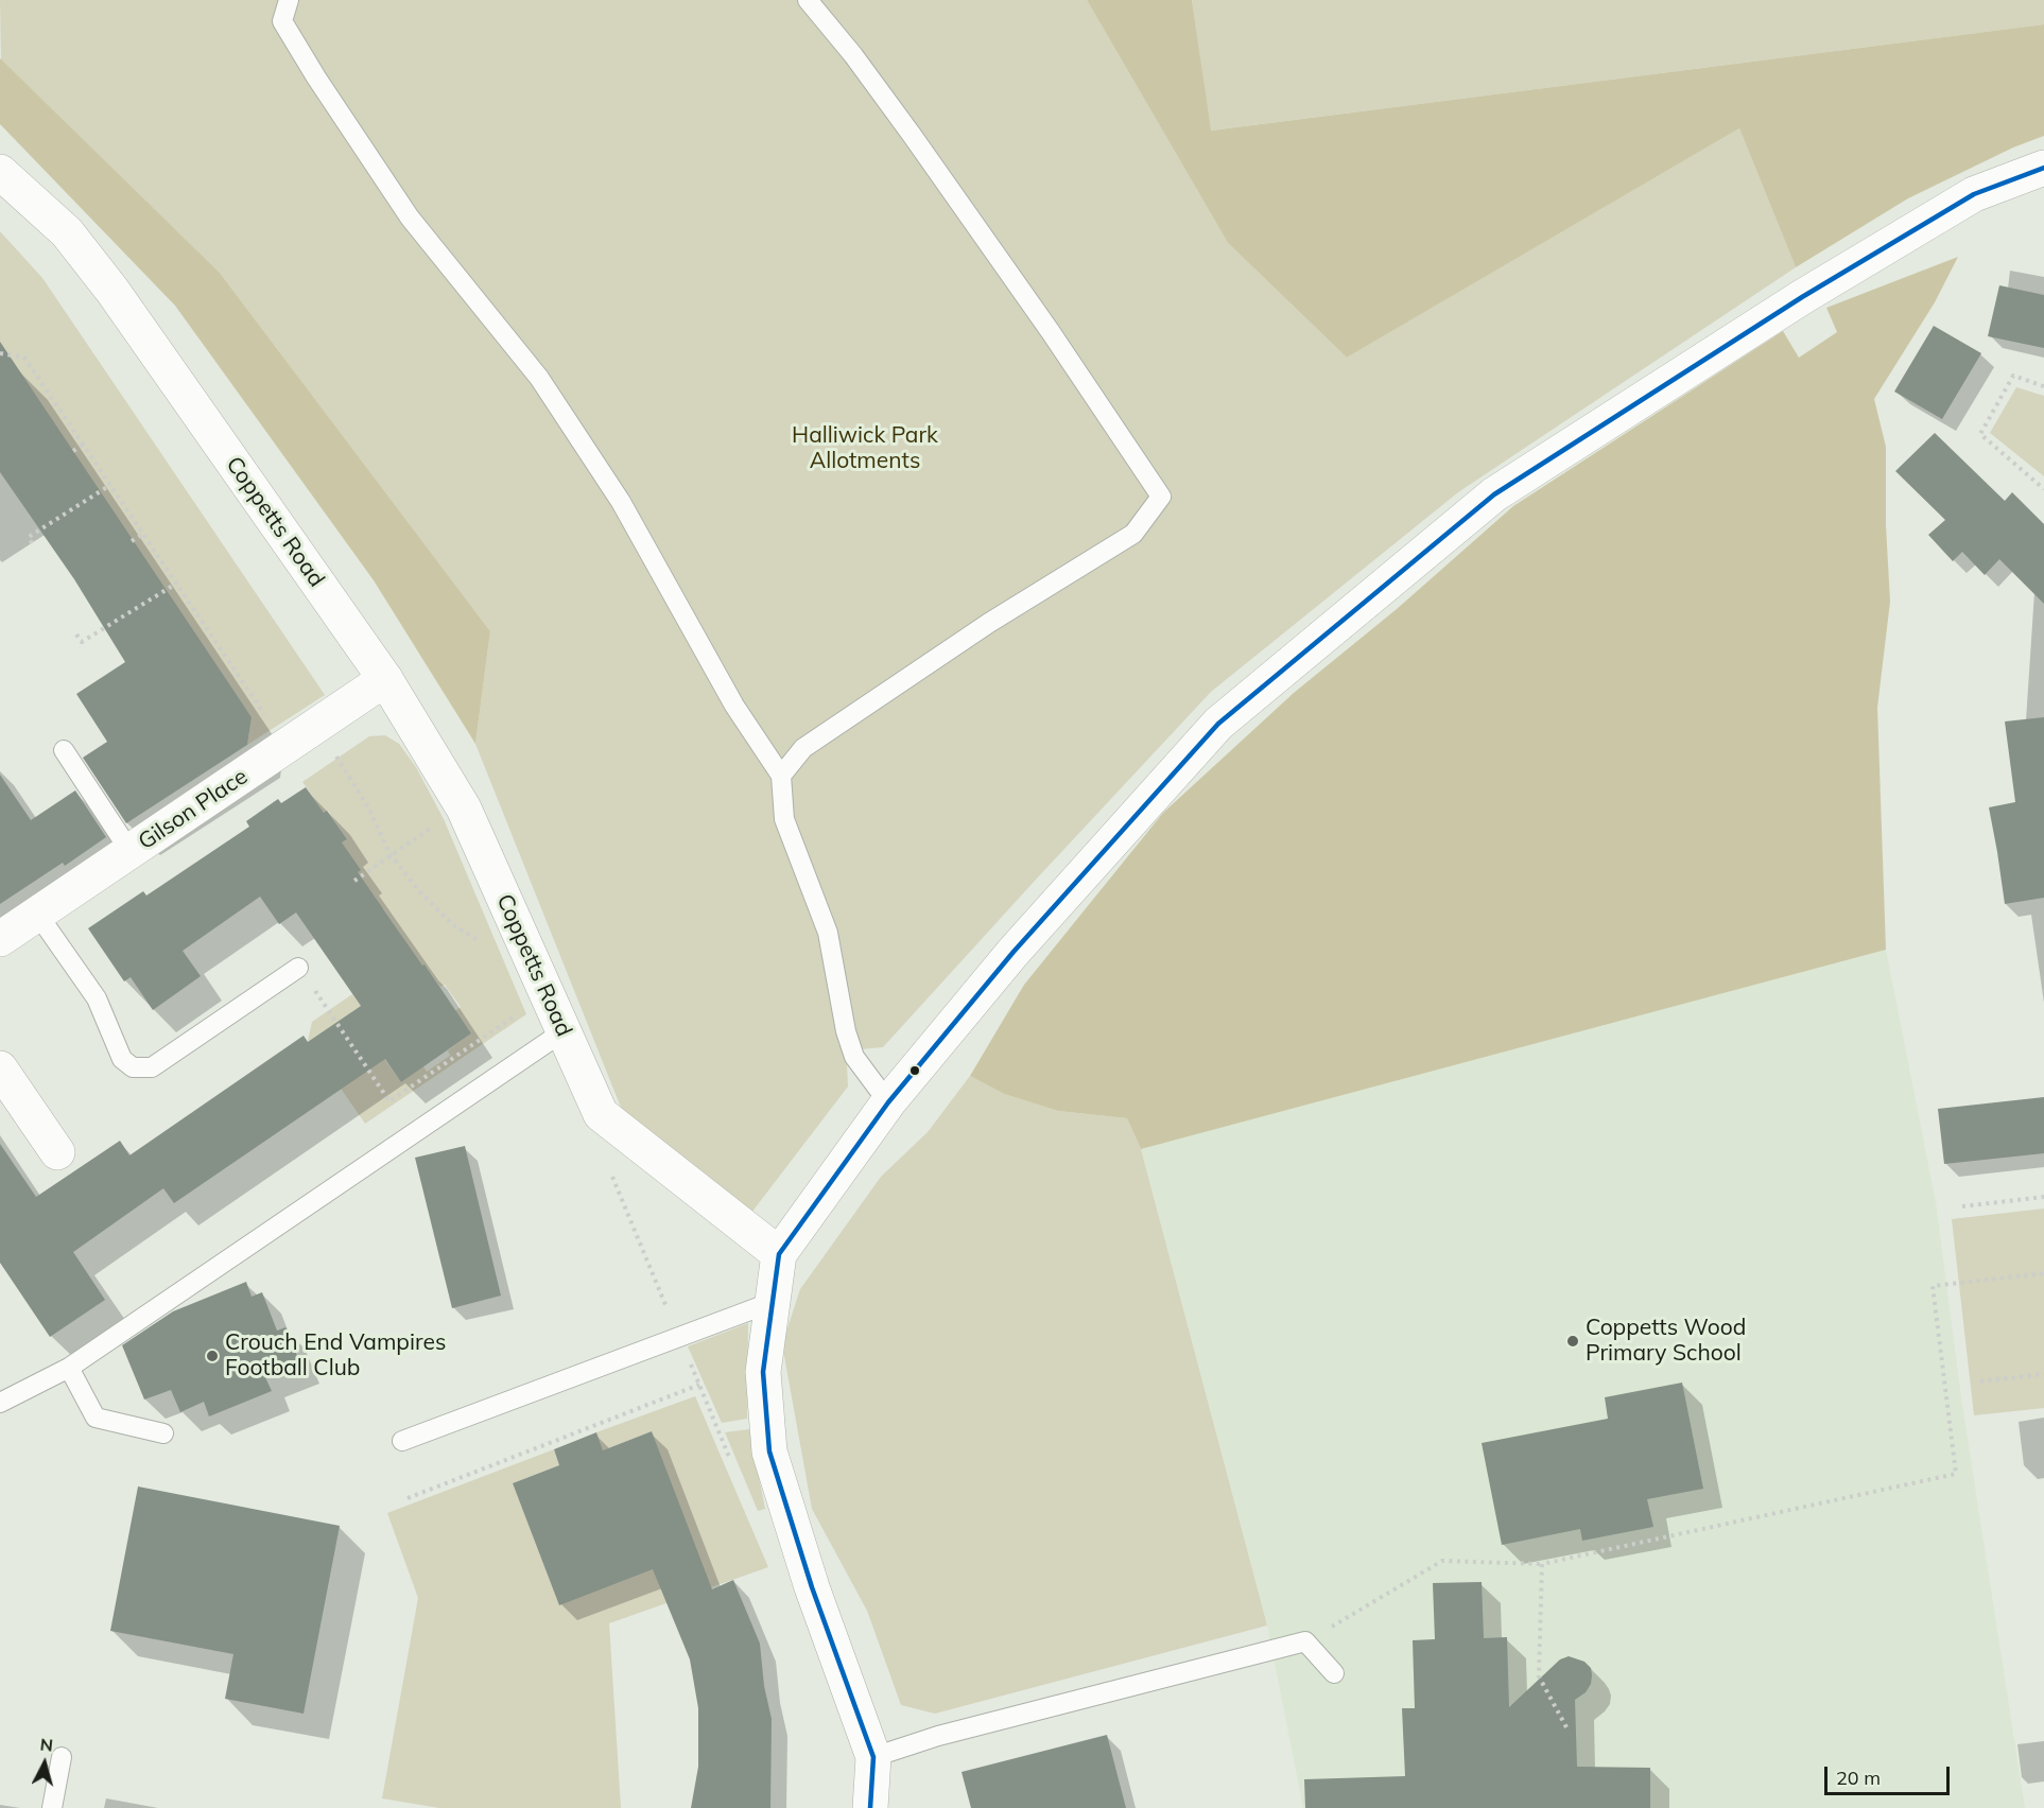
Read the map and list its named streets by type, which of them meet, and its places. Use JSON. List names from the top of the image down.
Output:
{
  "streets": {
    "street": ["Coppetts Road", "Gilson Place"]
  },
  "crossings": [
    ["Coppetts Road", "Gilson Place"]
  ],
  "parks": ["Halliwick Park Allotments"],
  "places": ["Coppetts Wood Primary School", "Crouch End Vampires Football Club"],
  "scale_bar": "20 m",
  "north": "top"
}
